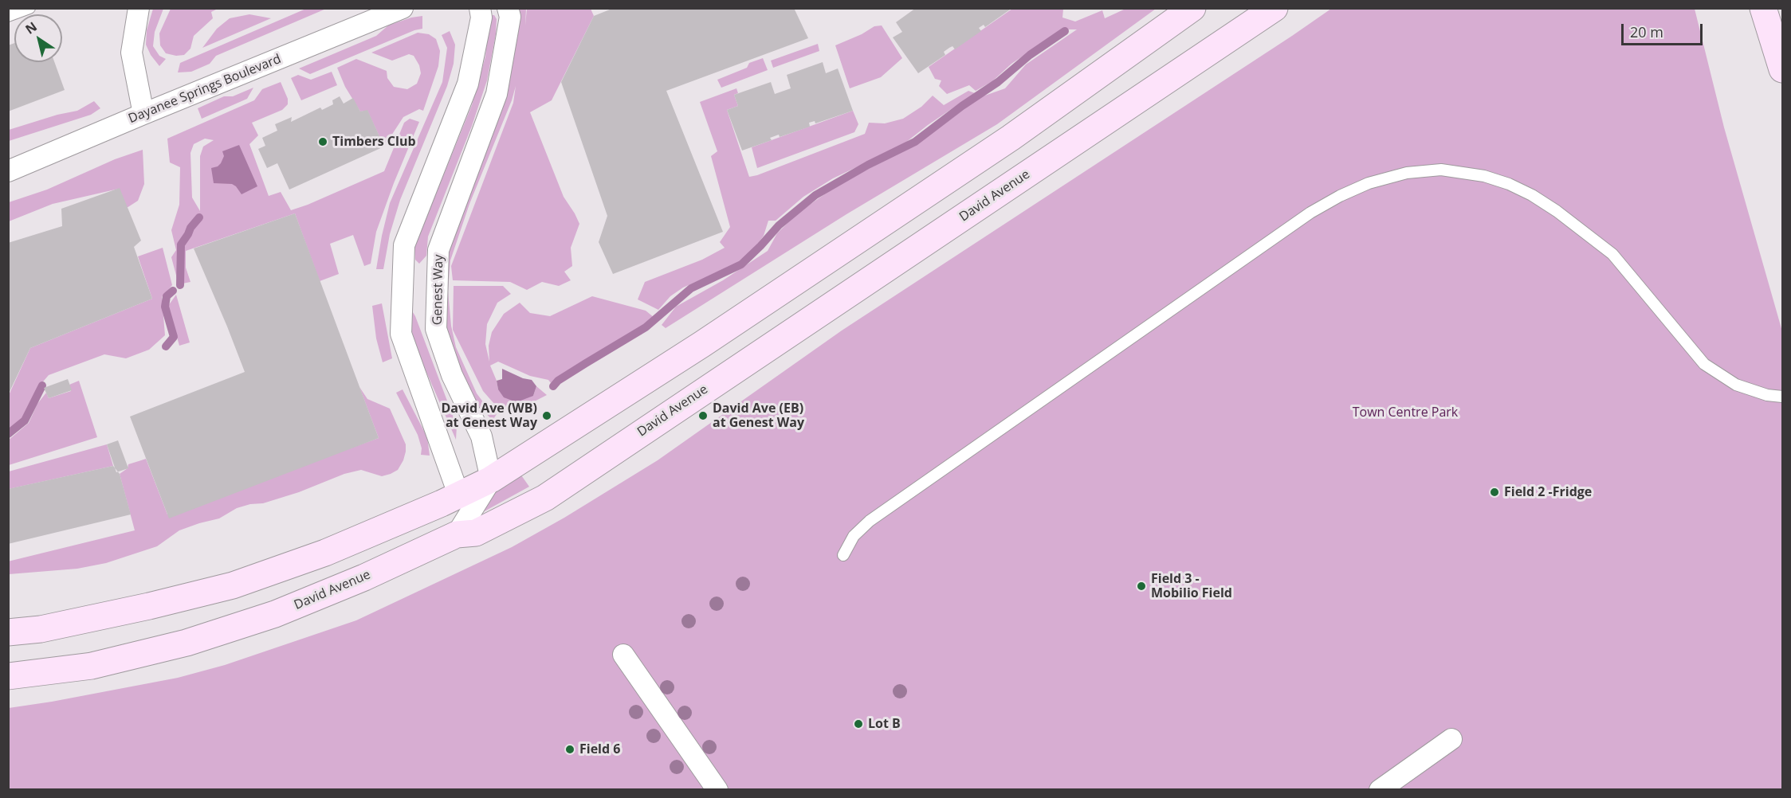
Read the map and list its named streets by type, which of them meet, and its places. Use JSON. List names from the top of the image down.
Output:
{
  "streets": {
    "main road": ["David Avenue"],
    "street": ["Dayanee Springs Boulevard", "Genest Way"]
  },
  "parks": ["Town Centre Park"],
  "places": [
    "Timbers Club",
    "David Ave (WB) at Genest Way",
    "David Ave (EB) at Genest Way",
    "Field 2 -Fridge",
    "Field 3 - Mobilio Field",
    "Lot B",
    "Field 6"
  ],
  "scale_bar": "20 m",
  "north": "top left"
}
